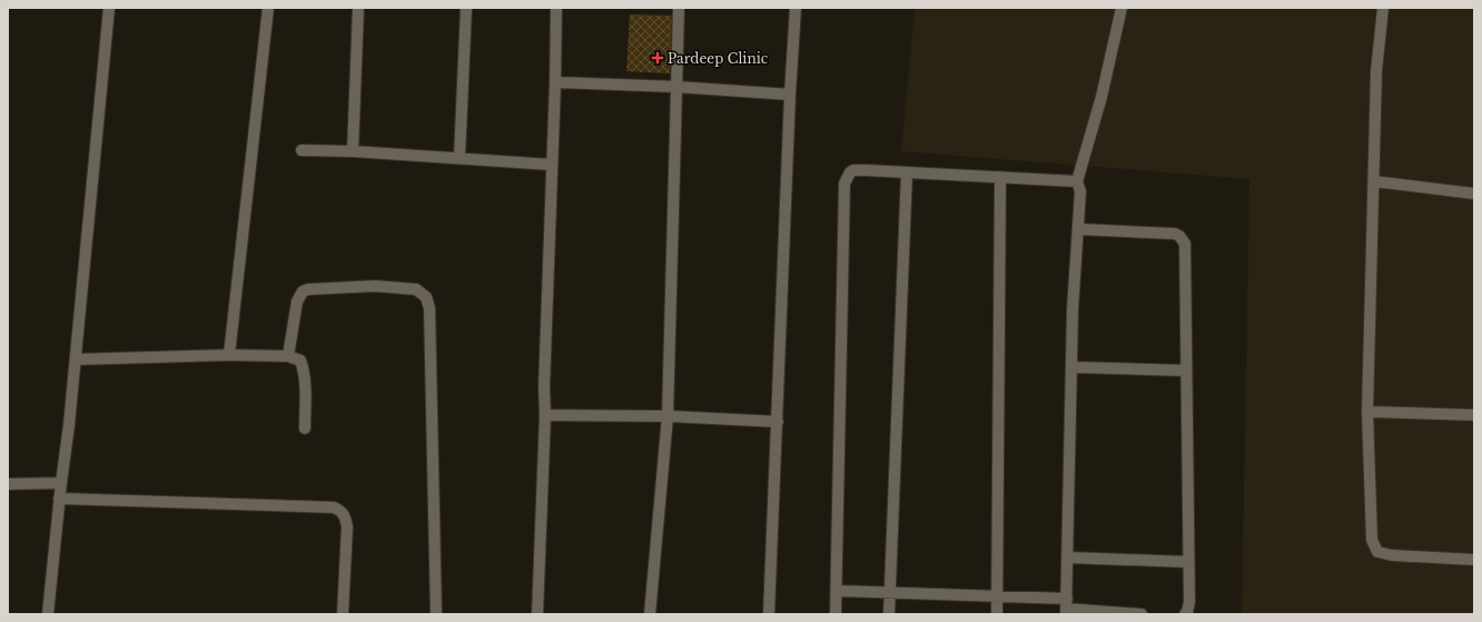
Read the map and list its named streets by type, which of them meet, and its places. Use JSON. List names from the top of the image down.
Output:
{
  "places": {
    "health": ["Pardeep Clinic"]
  }
}
